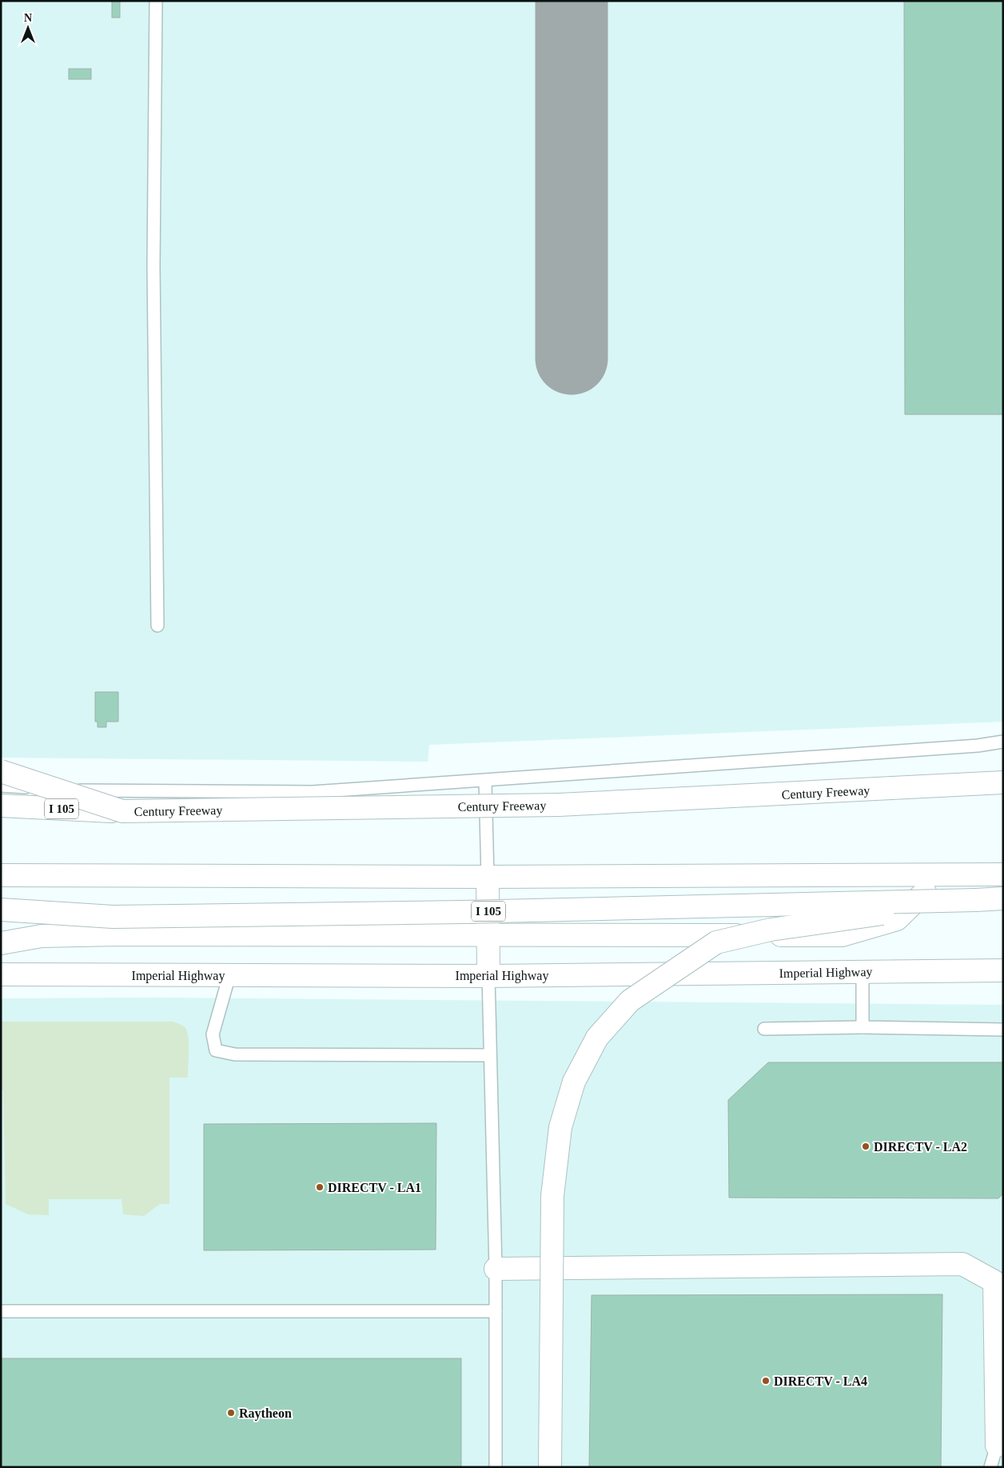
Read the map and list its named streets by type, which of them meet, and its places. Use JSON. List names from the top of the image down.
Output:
{
  "streets": {
    "main road": ["Century Freeway", "I 105", "Imperial Highway"]
  },
  "places": [
    "DIRECTV - LA2",
    "DIRECTV - LA1",
    "DIRECTV - LA4",
    "Raytheon"
  ],
  "north": "top"
}
